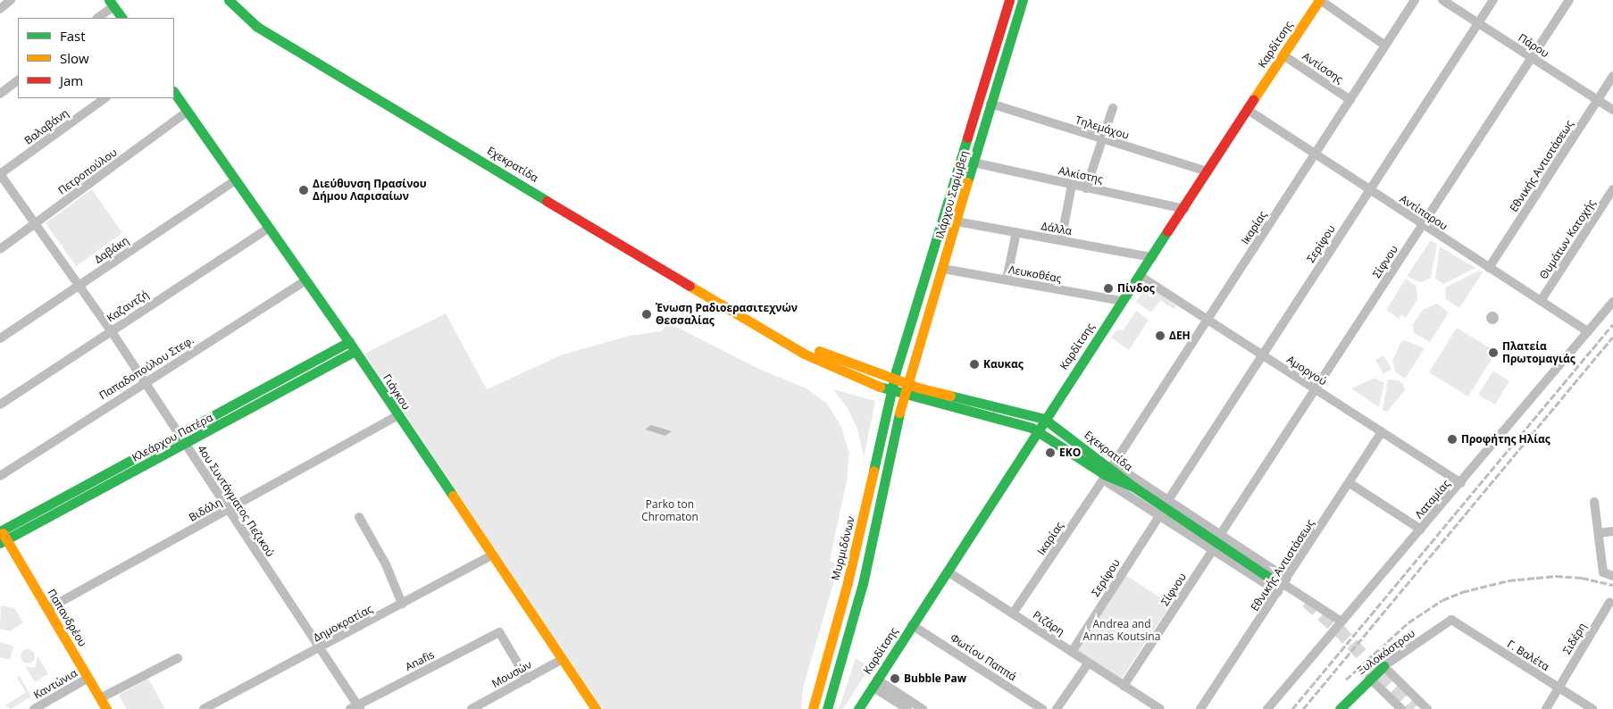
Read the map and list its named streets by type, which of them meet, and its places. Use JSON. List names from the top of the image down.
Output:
{
  "streets": {
    "street": [
      "Καρδίτσης",
      "Πάρου",
      "Αντίσσης",
      "Βαλαβάνη",
      "Τηλεμάχου",
      "Εχεκρατίδα",
      "Εθνικής Αντιστάσεως",
      "Πετροπούλου",
      "Αλκίστης",
      "Ιλάρχου Σαρίμβεη",
      "Αντίπαρου",
      "Ικαρίας",
      "Δάλλα",
      "Θυμάτων Κατοχής",
      "Σερίφου",
      "Δαβάκη",
      "Σίφνου",
      "Λευκοθέας",
      "Καζαντζή",
      "Παπαδοπούλου Στεφ.",
      "Αμοργού",
      "Γιάγκου",
      "Κλεάρχου Πατέρα",
      "Λαταμίας",
      "4ου Συντάγματος Πεζικού",
      "Βιδάλη",
      "Μυρμιδόνων",
      "Παπανδρέου",
      "Δημοκρατίας",
      "Ριζάρη",
      "Σιδέρη",
      "Ξυλοκάστρου",
      "Γ. Βαλέτα",
      "Φωτίου Παππά",
      "Anafis",
      "Μουσών",
      "Καντώνια"
    ]
  },
  "crossings": [
    ["Καρδίτσης", "Αντίσσης"],
    ["Καρδίτσης", "Τηλεμάχου"],
    ["Καρδίτσης", "Εχεκρατίδα"],
    ["Καρδίτσης", "Αλκίστης"],
    ["Καρδίτσης", "Αντίπαρου"],
    ["Καρδίτσης", "Δάλλα"],
    ["Καρδίτσης", "Λευκοθέας"],
    ["Καρδίτσης", "Αμοργού"],
    ["Καρδίτσης", "Ριζάρη"],
    ["Καρδίτσης", "Φωτίου Παππά"],
    ["Πάρου", "Εθνικής Αντιστάσεως"],
    ["Πάρου", "Σερίφου"],
    ["Πάρου", "Σίφνου"],
    ["Αντίσσης", "Ικαρίας"],
    ["Βαλαβάνη", "4ου Συντάγματος Πεζικού"],
    ["Τηλεμάχου", "Ιλάρχου Σαρίμβεη"],
    ["Εχεκρατίδα", "Εθνικής Αντιστάσεως"],
    ["Εχεκρατίδα", "Ιλάρχου Σαρίμβεη"],
    ["Εχεκρατίδα", "Ικαρίας"],
    ["Εχεκρατίδα", "Μυρμιδόνων"],
    ["Εθνικής Αντιστάσεως", "Αντίπαρου"],
    ["Εθνικής Αντιστάσεως", "Αμοργού"],
    ["Πετροπούλου", "Γιάγκου"],
    ["Πετροπούλου", "4ου Συντάγματος Πεζικού"],
    ["Αλκίστης", "Ιλάρχου Σαρίμβεη"],
    ["Ιλάρχου Σαρίμβεη", "Δάλλα"],
    ["Ιλάρχου Σαρίμβεη", "Λευκοθέας"],
    ["Ιλάρχου Σαρίμβεη", "Μυρμιδόνων"],
    ["Αντίπαρου", "Ικαρίας"],
    ["Αντίπαρου", "Θυμάτων Κατοχής"],
    ["Αντίπαρου", "Σερίφου"],
    ["Αντίπαρου", "Σίφνου"],
    ["Αντίπαρου", "Λαταμίας"],
    ["Ικαρίας", "Αμοργού"],
    ["Ικαρίας", "Ριζάρη"],
    ["Σερίφου", "Αμοργού"],
    ["Σερίφου", "Ριζάρη"],
    ["Δαβάκη", "Γιάγκου"],
    ["Δαβάκη", "4ου Συντάγματος Πεζικού"],
    ["Σίφνου", "Αμοργού"],
    ["Σίφνου", "Ριζάρη"],
    ["Καζαντζή", "Γιάγκου"],
    ["Καζαντζή", "4ου Συντάγματος Πεζικού"],
    ["Παπαδοπούλου Στεφ.", "Γιάγκου"],
    ["Παπαδοπούλου Στεφ.", "4ου Συντάγματος Πεζικού"],
    ["Αμοργού", "Λαταμίας"],
    ["Γιάγκου", "Κλεάρχου Πατέρα"],
    ["Γιάγκου", "Βιδάλη"],
    ["Γιάγκου", "Δημοκρατίας"],
    ["Γιάγκου", "Μουσών"],
    ["Κλεάρχου Πατέρα", "4ου Συντάγματος Πεζικού"],
    ["Κλεάρχου Πατέρα", "Παπανδρέου"],
    ["4ου Συντάγματος Πεζικού", "Βιδάλη"],
    ["4ου Συντάγματος Πεζικού", "Δημοκρατίας"],
    ["4ου Συντάγματος Πεζικού", "Anafis"],
    ["Βιδάλη", "Παπανδρέου"],
    ["Παπανδρέου", "Καντώνια"],
    ["Σιδέρη", "Γ. Βαλέτα"],
    ["Ξυλοκάστρου", "Γ. Βαλέτα"],
    ["Anafis", "Μουσών"]
  ],
  "parks": ["Parko ton Chromaton", "Andrea and Annas Koutsina"],
  "places": [
    "Διεύθυνση Πρασίνου Δήμου Λαρισαίων",
    "Πίνδος",
    "Ένωση Ραδιοερασιτεχνών Θεσσαλίας",
    "ΔΕΗ",
    "Πλατεία Πρωτομαγιάς",
    "Καυκας",
    "Προφήτης Ηλίας",
    "EKO",
    "Bubble Paw"
  ],
  "legend": ["Fast", "Slow", "Jam"]
}
